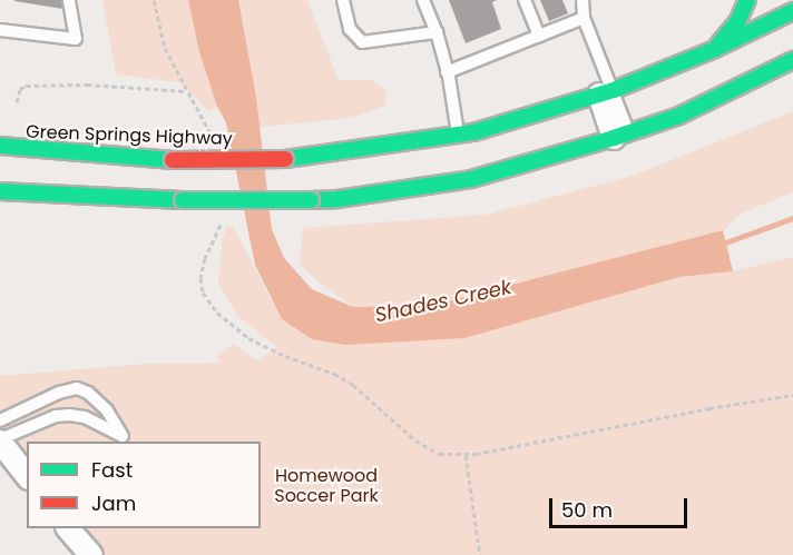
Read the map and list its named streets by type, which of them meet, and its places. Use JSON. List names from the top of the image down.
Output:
{
  "streets": {
    "main road": ["Green Springs Highway"]
  },
  "water": ["Shades Creek"],
  "parks": ["Homewood Soccer Park"],
  "legend": ["Fast", "Jam"],
  "scale_bar": "50 m"
}
